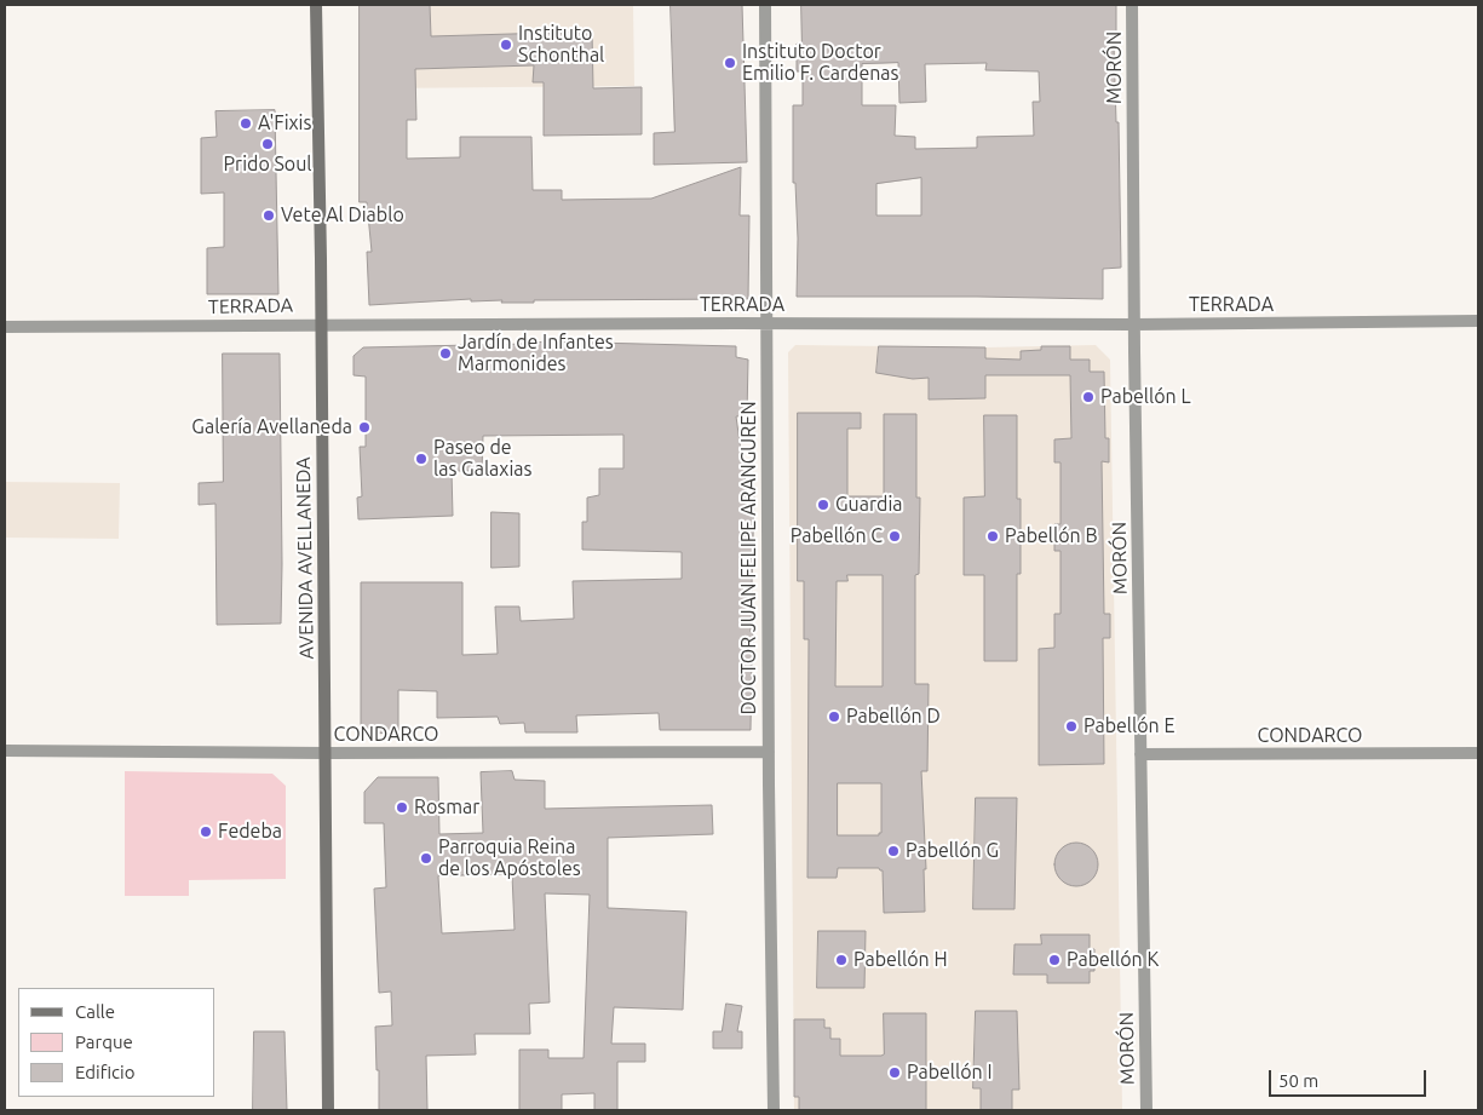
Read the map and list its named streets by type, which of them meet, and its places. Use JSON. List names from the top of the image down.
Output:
{
  "streets": {
    "main road": ["AVENIDA AVELLANEDA"],
    "street": [
      "MORÓN",
      "TERRADA",
      "DOCTOR JUAN FELIPE ARANGUREN",
      "CONDARCO"
    ]
  },
  "crossings": [
    ["MORÓN", "TERRADA"],
    ["MORÓN", "CONDARCO"],
    ["TERRADA", "AVENIDA AVELLANEDA"],
    ["TERRADA", "DOCTOR JUAN FELIPE ARANGUREN"],
    ["AVENIDA AVELLANEDA", "CONDARCO"],
    ["DOCTOR JUAN FELIPE ARANGUREN", "CONDARCO"]
  ],
  "places": [
    "Instituto Schonthal",
    "Instituto Doctor Emilio F. Cardenas",
    "A'Fixis",
    "Prido Soul",
    "Vete Al Diablo",
    "Jardín de Infantes Marmonides",
    "Pabellón L",
    "Galería Avellaneda",
    "Paseo de las Galaxias",
    "Guardia",
    "Pabellón C",
    "Pabellón B",
    "Pabellón D",
    "Pabellón E",
    "Rosmar",
    "Fedeba",
    "Pabellón G",
    "Parroquia Reina de los Apóstoles",
    "Pabellón H",
    "Pabellón K",
    "Pabellón I"
  ],
  "legend": ["Calle", "Parque", "Edificio"],
  "scale_bar": "50 m"
}
